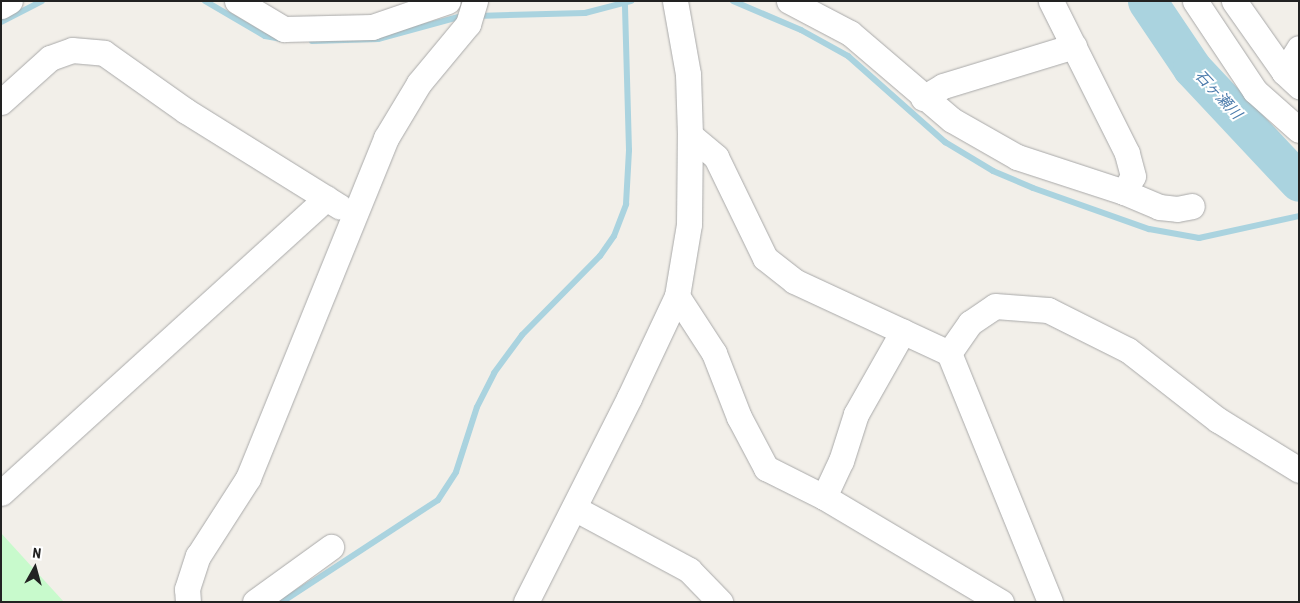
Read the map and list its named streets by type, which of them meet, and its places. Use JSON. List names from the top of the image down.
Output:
{
  "water": ["石ヶ瀬川"],
  "north": "top"
}
